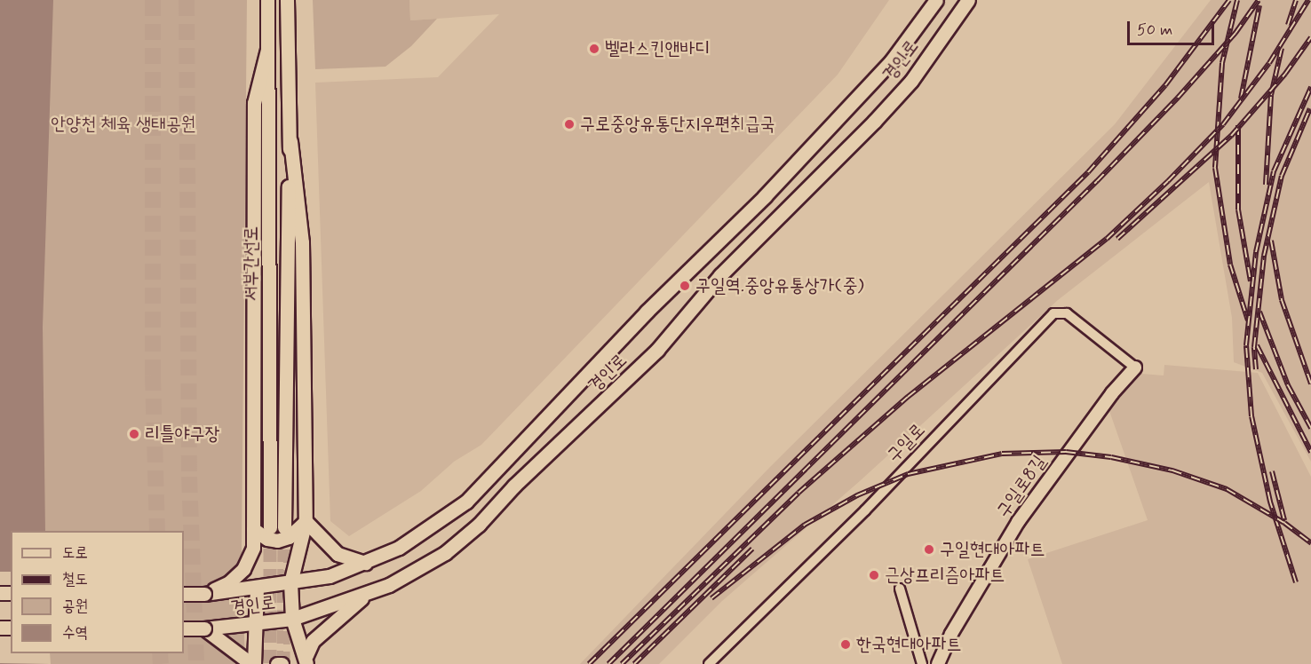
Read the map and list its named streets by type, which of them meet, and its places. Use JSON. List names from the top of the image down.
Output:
{
  "streets": {
    "main road": ["경인로", "서부간선로"],
    "street": ["구일로", "구일로8길"]
  },
  "crossings": [
    ["구일로", "구일로8길"]
  ],
  "parks": ["안양천 체육 생태공원"],
  "places": [
    "벨라스킨앤바디",
    "구로중앙유통단지우편취급국",
    "구일역.중앙유통상가(중)",
    "리틀야구장",
    "구일현대아파트",
    "근상프리즘아파트",
    "한국현대아파트"
  ],
  "legend": [
    "도로",
    "철도",
    "공원",
    "수역"
  ],
  "scale_bar": "50 m"
}
